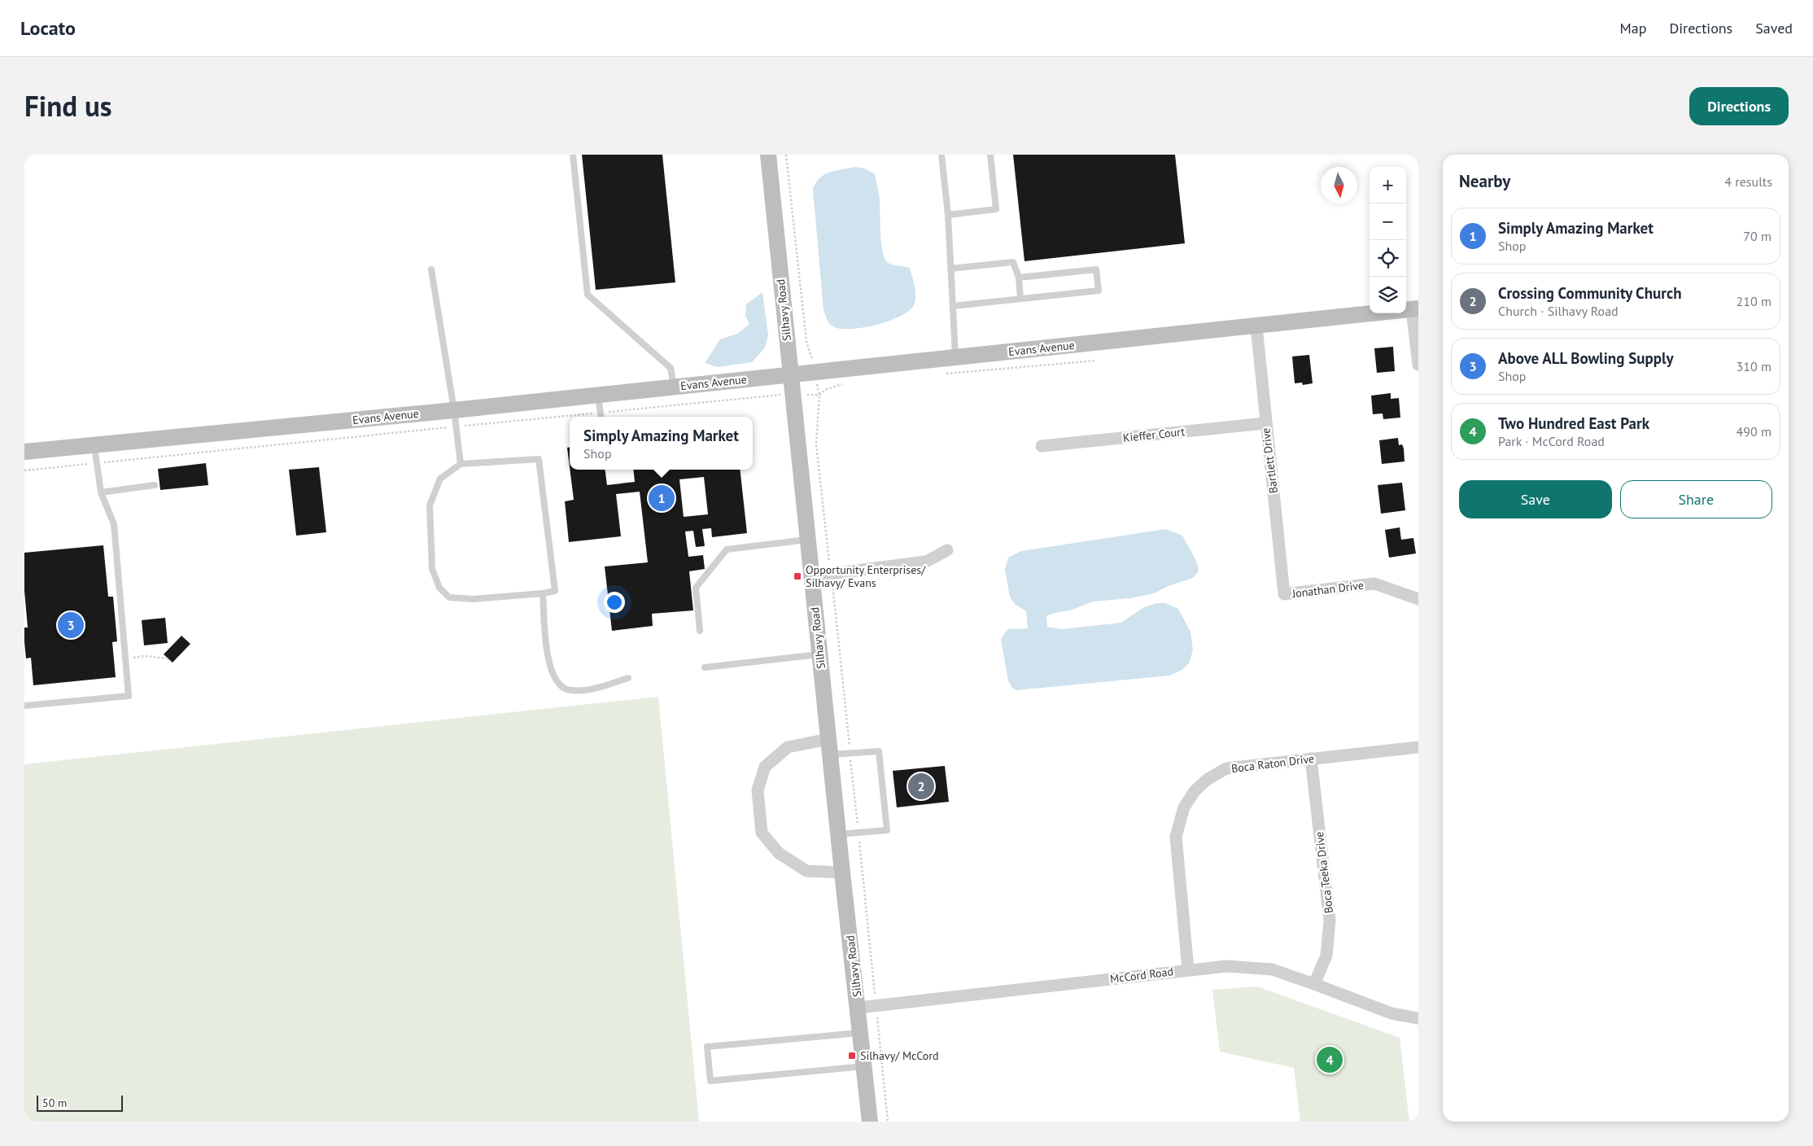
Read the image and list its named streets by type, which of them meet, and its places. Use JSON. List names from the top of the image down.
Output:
{
  "streets": {
    "street": [
      "Silhavy Road",
      "Evans Avenue",
      "Kieffer Court",
      "Bartlett Drive",
      "Jonathan Drive",
      "Boca Raton Drive",
      "Boca Teeka Drive",
      "McCord Road"
    ]
  },
  "crossings": [
    ["Silhavy Road", "Evans Avenue"],
    ["Silhavy Road", "McCord Road"],
    ["Evans Avenue", "Bartlett Drive"],
    ["Kieffer Court", "Bartlett Drive"],
    ["Bartlett Drive", "Jonathan Drive"],
    ["Boca Raton Drive", "Boca Teeka Drive"],
    ["Boca Raton Drive", "McCord Road"],
    ["Boca Teeka Drive", "McCord Road"]
  ],
  "places": {
    "transit": ["Opportunity Enterprises/ Silhavy/ Evans", "Silhavy/ McCord"]
  },
  "scale_bar": "50 m",
  "north": "bottom",
  "page": {
    "header": "Locato",
    "nav": ["Map", "Directions", "Saved"],
    "title": "Find us",
    "buttons": [
      "Directions",
      ["Save", "Share"]
    ],
    "heading": ["Nearby", "4 results"],
    "map_buttons": ["+", "−"],
    "list": [
      {
        "mark": "1",
        "name": "Simply Amazing Market",
        "note": "Shop",
        "value": "70 m"
      },
      {
        "mark": "2",
        "name": "Crossing Community Church",
        "note": "Church · Silhavy Road",
        "value": "210 m"
      },
      {
        "mark": "3",
        "name": "Above ALL Bowling Supply",
        "note": "Shop",
        "value": "310 m"
      },
      {
        "mark": "4",
        "name": "Two Hundred East Park",
        "note": "Park · McCord Road",
        "value": "490 m"
      }
    ],
    "popup": ["Simply Amazing Market", "Shop"],
    "pins": [
      "1",
      "3",
      "2",
      "4"
    ],
    "scale": "50 m"
  }
}
